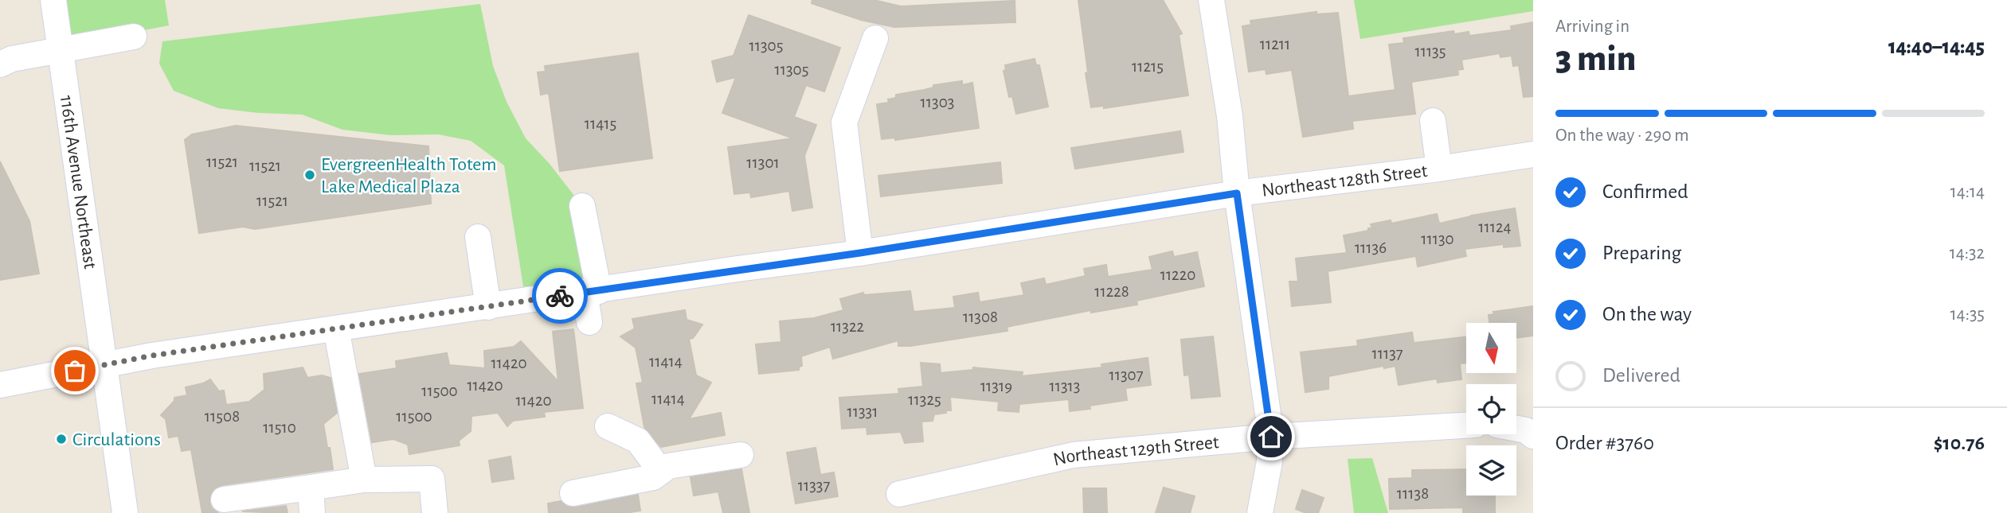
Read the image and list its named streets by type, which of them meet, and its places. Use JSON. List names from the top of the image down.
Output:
{
  "streets": {
    "street": ["Northeast 128th Street", "116th Avenue Northeast", "Northeast 129th Street"]
  },
  "crossings": [
    ["Northeast 128th Street", "116th Avenue Northeast"]
  ],
  "places": ["EvergreenHealth Totem Lake Medical Plaza", "Circulations"],
  "house_numbers": [
    "11211",
    "11305",
    "11135",
    "11215",
    "11305",
    "11303",
    "11415",
    "11521",
    "11301",
    "11521",
    "11521",
    "11124",
    "11130",
    "11136",
    "11220",
    "11228",
    "11308",
    "11322",
    "11137",
    "11414",
    "11420",
    "11307",
    "11420",
    "11319",
    "11313",
    "11500",
    "11414",
    "11325",
    "11420",
    "11331",
    "11508",
    "11500",
    "11510",
    "11337",
    "11138"
  ],
  "north": "bottom",
  "page": {
    "heading": ["3 min", "Arriving in", "14:40–14:45"],
    "panel": ["Order #3760", "$10.76"],
    "bar": "On the way · 290 m",
    "list": [
      ["Confirmed", "14:14"],
      ["Preparing", "14:32"],
      ["On the way", "14:35"],
      "Delivered"
    ]
  }
}
